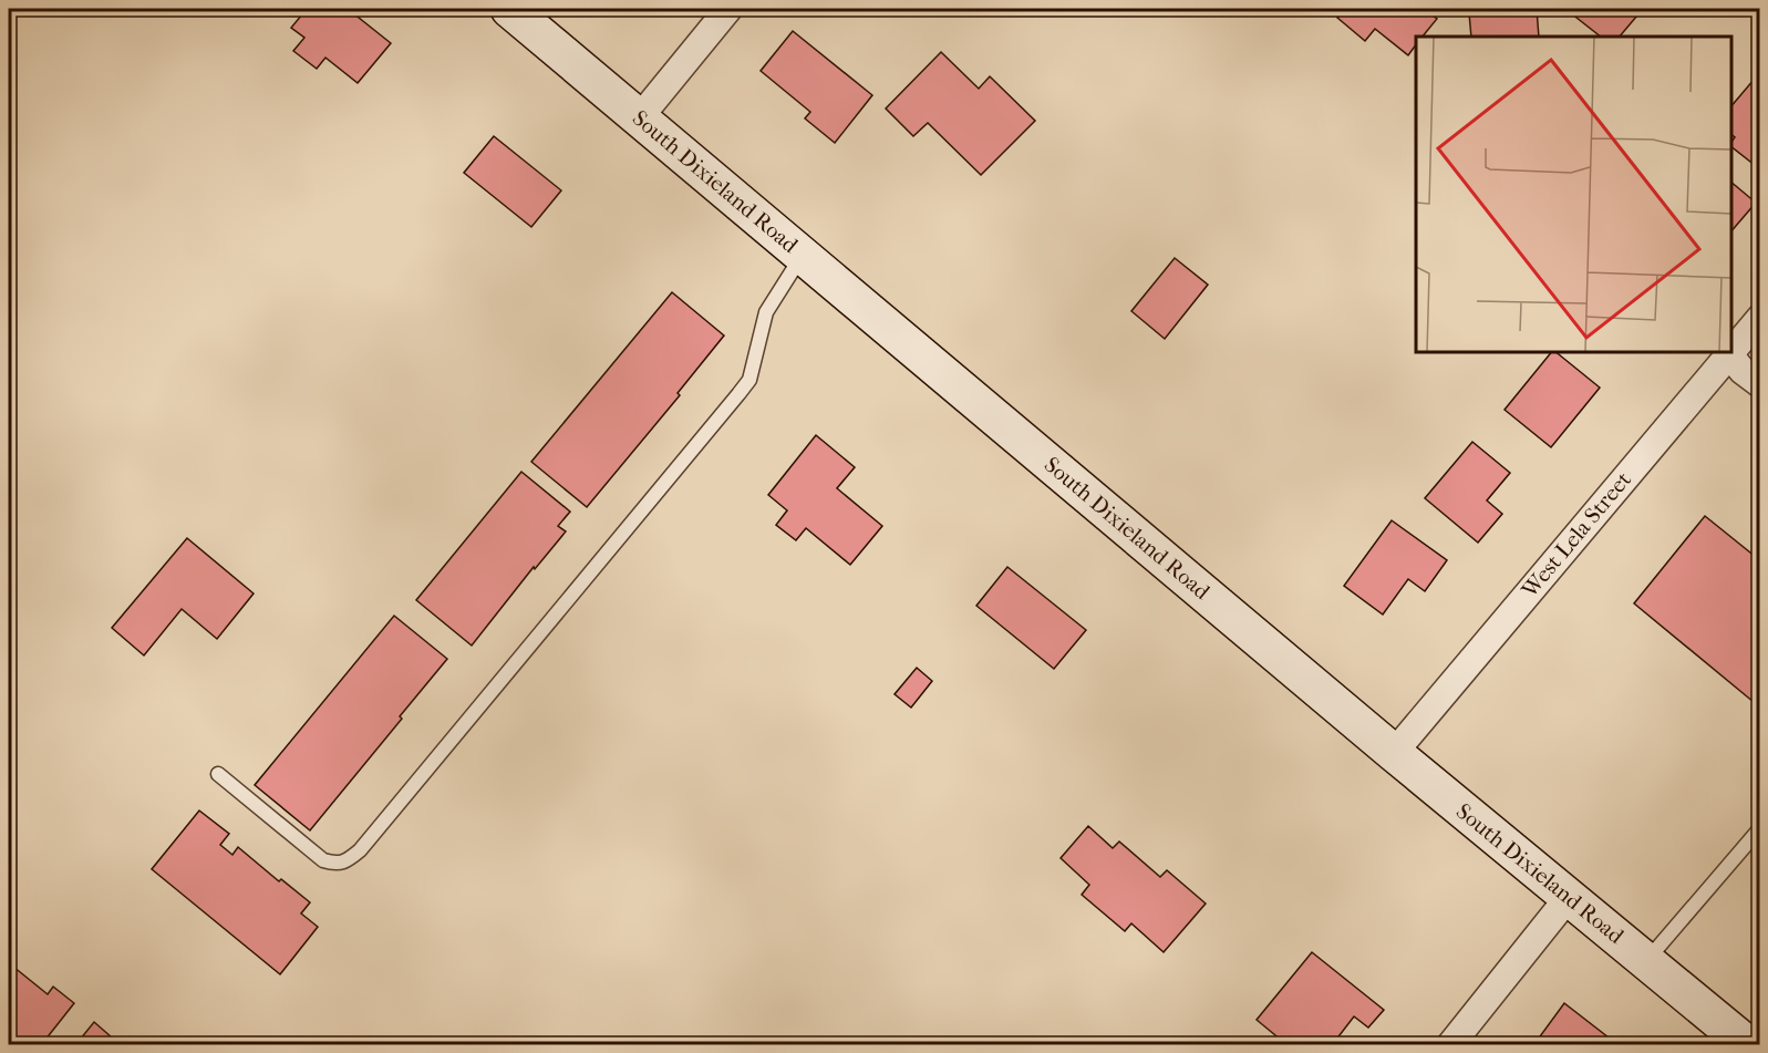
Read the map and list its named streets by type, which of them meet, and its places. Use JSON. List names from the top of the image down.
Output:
{
  "streets": {
    "main road": ["South Dixieland Road"],
    "street": ["West Lela Street"]
  },
  "crossings": [
    ["South Dixieland Road", "West Lela Street"]
  ]
}
